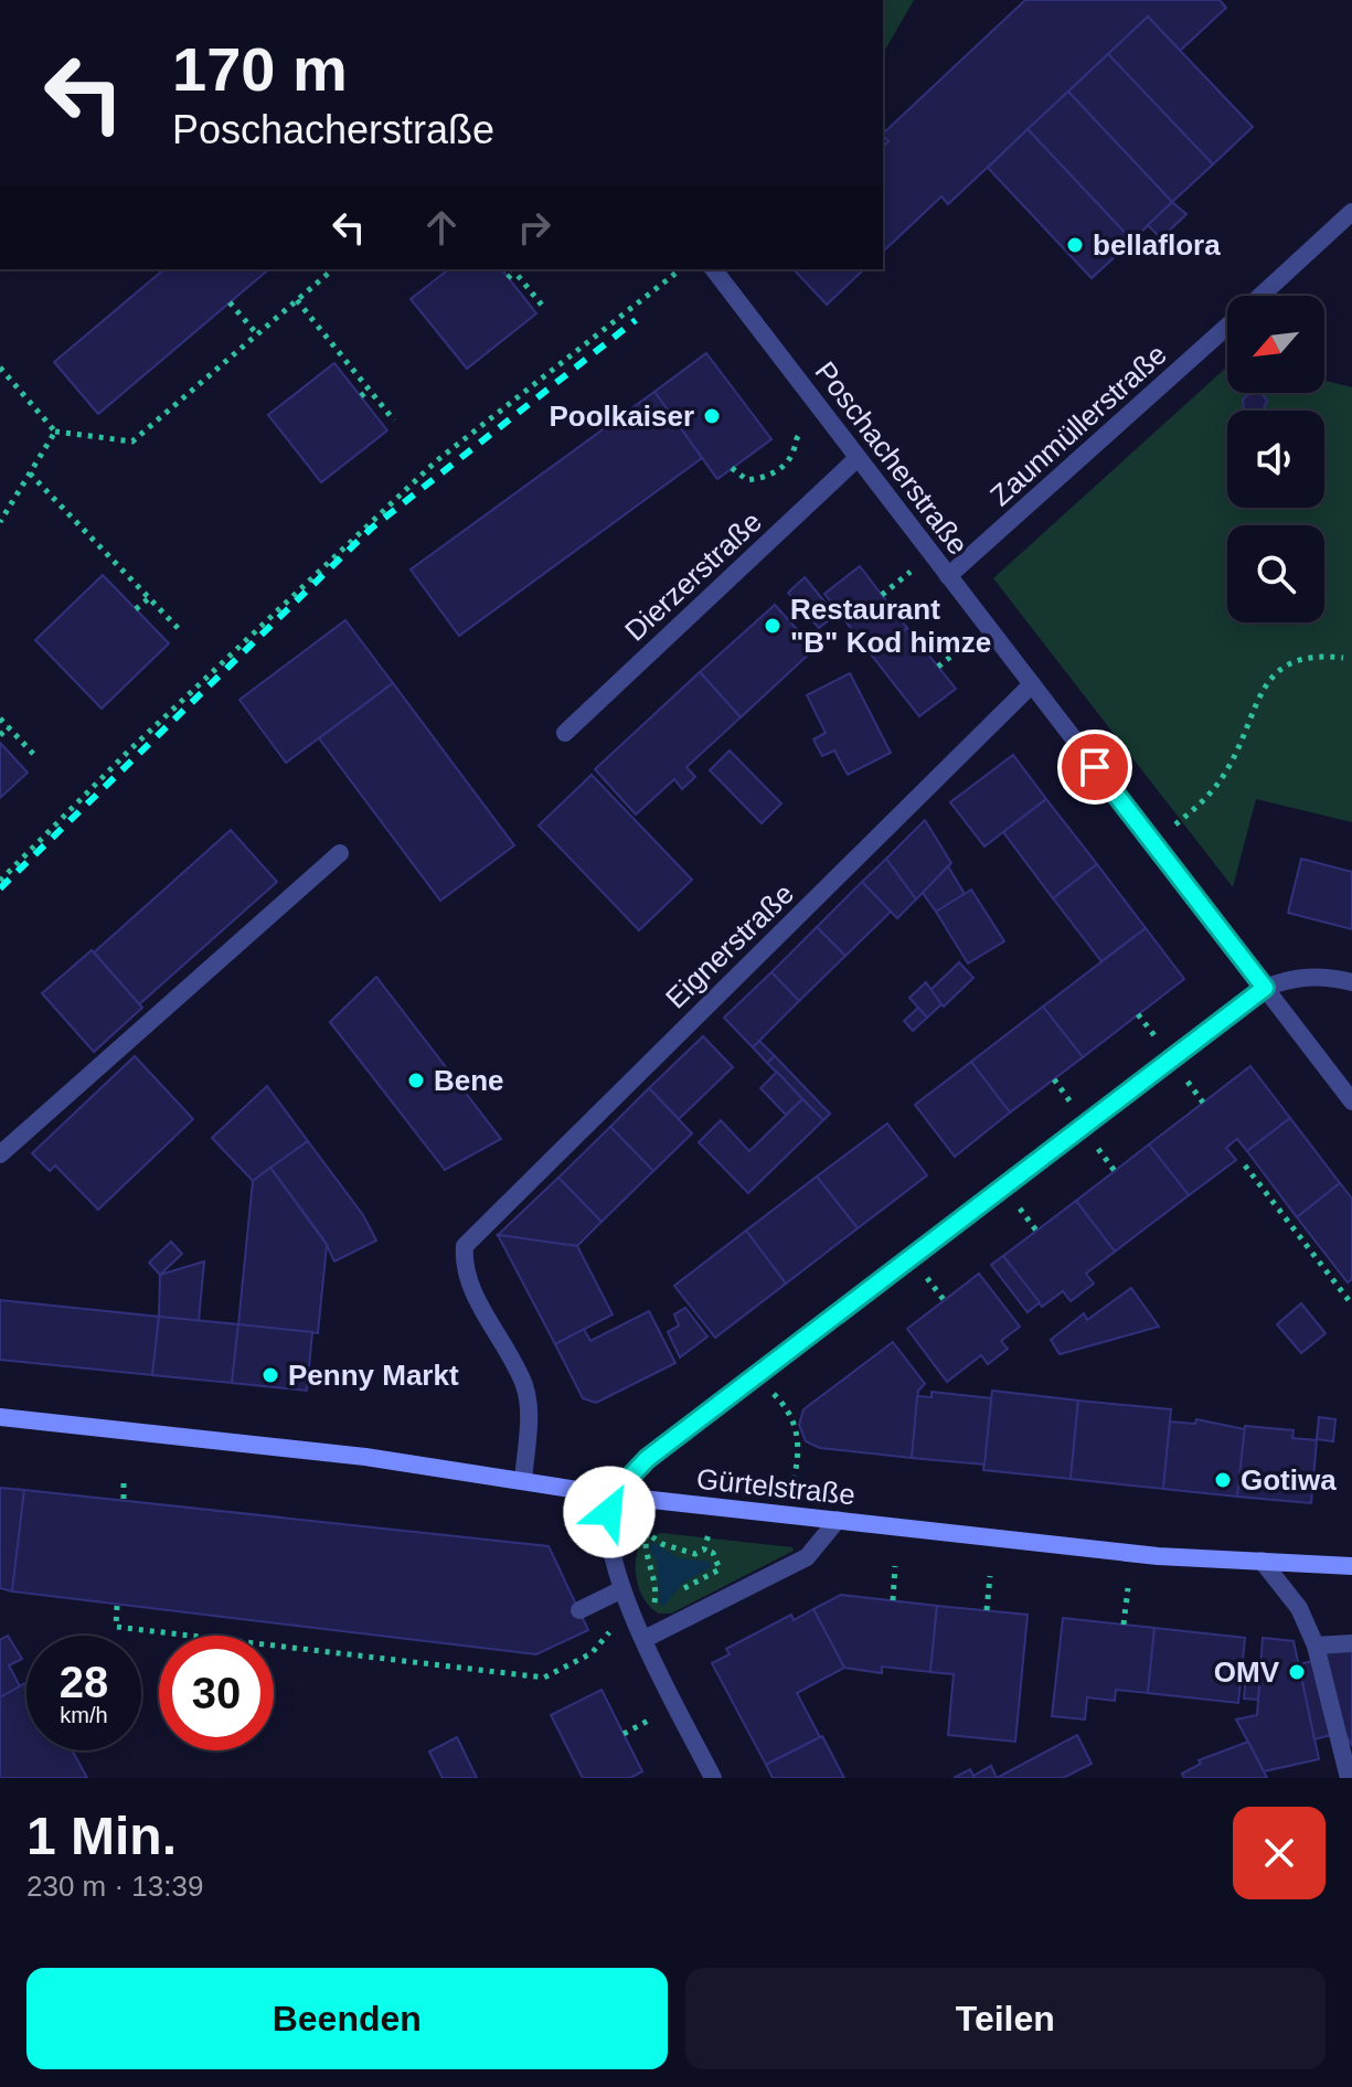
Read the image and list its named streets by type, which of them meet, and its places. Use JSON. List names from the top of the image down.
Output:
{
  "streets": {
    "main road": ["Gürtelstraße"],
    "street": [
      "Zaunmüllerstraße",
      "Poschacherstraße",
      "Dierzerstraße",
      "Eignerstraße"
    ]
  },
  "crossings": [
    ["Zaunmüllerstraße", "Poschacherstraße"],
    ["Poschacherstraße", "Dierzerstraße"],
    ["Poschacherstraße", "Eignerstraße"],
    ["Eignerstraße", "Gürtelstraße"]
  ],
  "places": [
    "bellaflora",
    "Poolkaiser",
    "Restaurant \"B\" Kod himze",
    "Bene",
    "Penny Markt",
    "Gotiwa",
    "OMV"
  ],
  "north": "bottom left",
  "page": {
    "turn": ["170 m", "Poschacherstraße"],
    "speed": "28 km/h",
    "limit": "30",
    "heading": ["1 Min.", "230 m · 13:39"],
    "buttons": ["Beenden", "Teilen"]
  }
}
